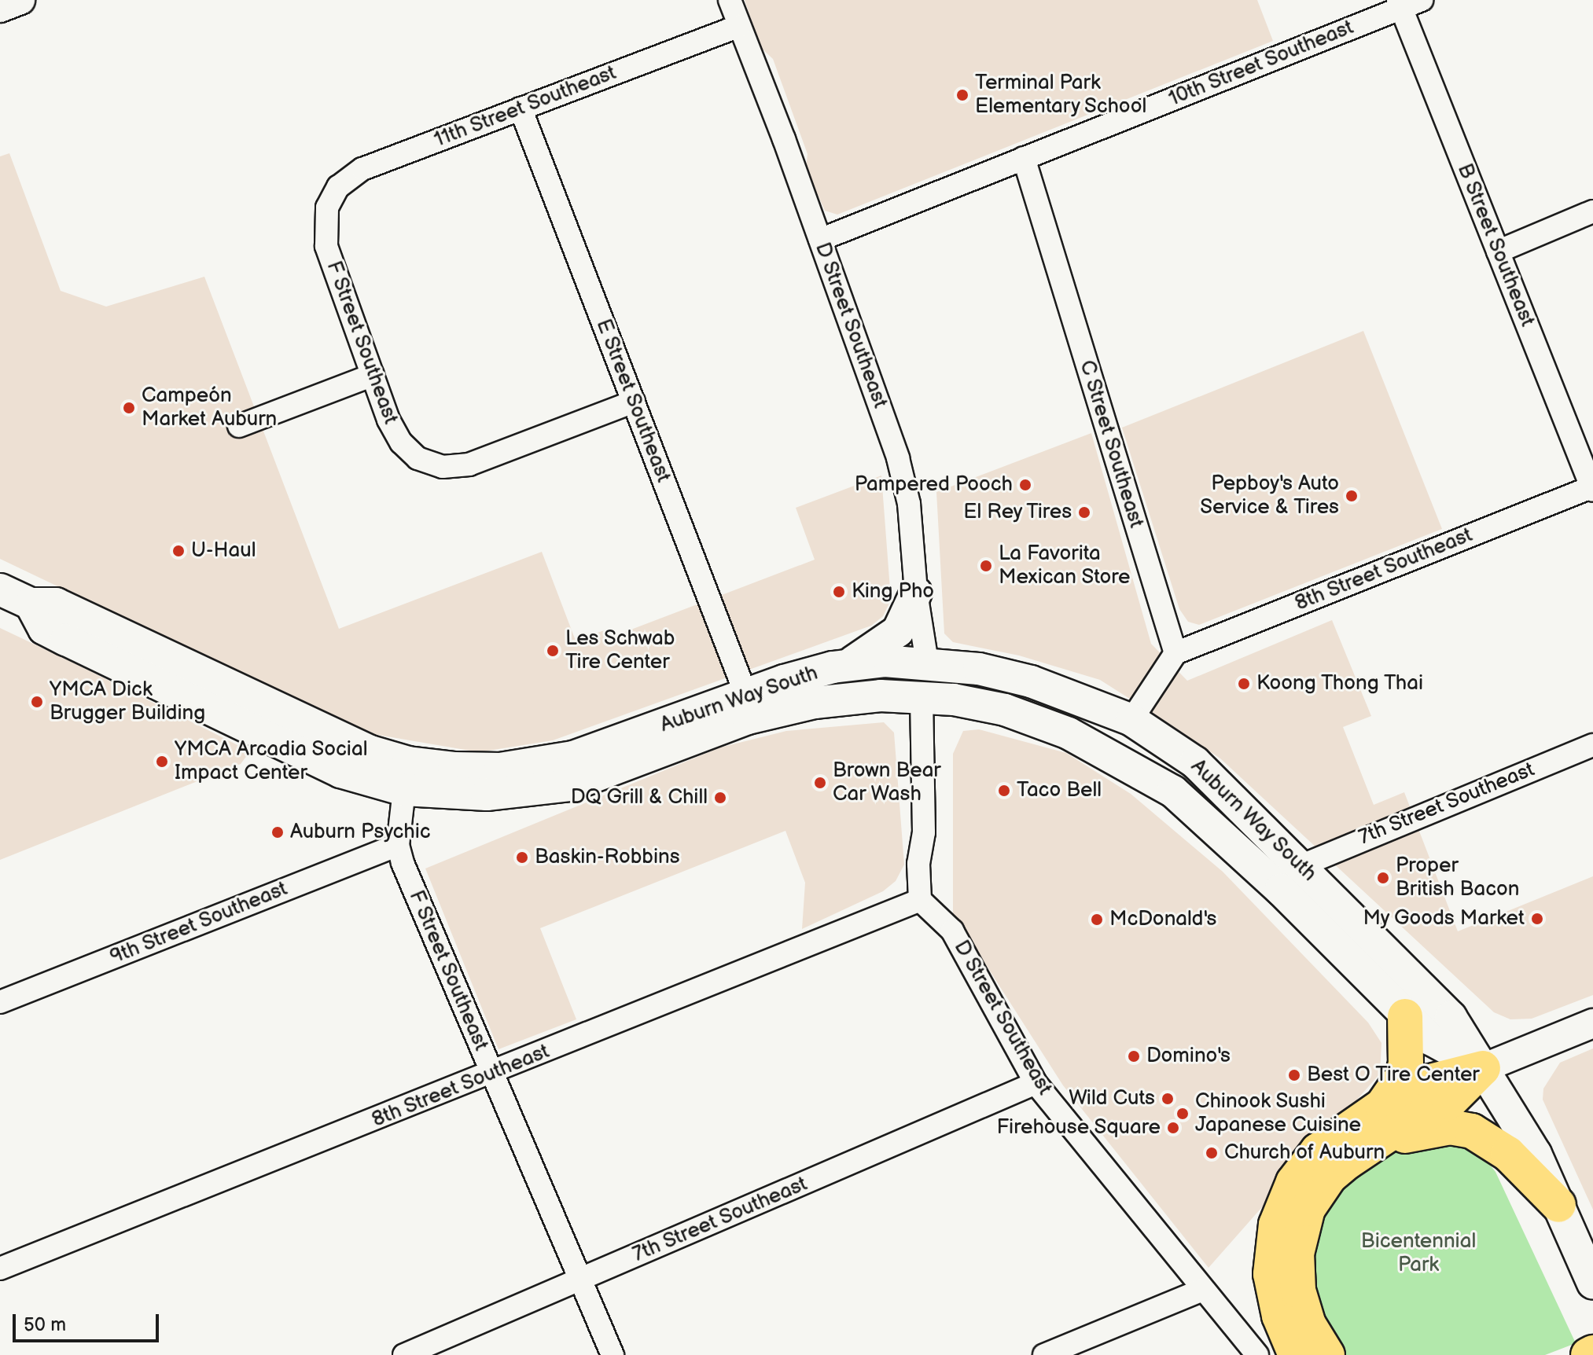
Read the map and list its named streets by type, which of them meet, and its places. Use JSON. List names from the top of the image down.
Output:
{
  "streets": {
    "main road": ["Auburn Way South"],
    "street": [
      "10th Street Southeast",
      "11th Street Southeast",
      "B Street Southeast",
      "D Street Southeast",
      "F Street Southeast",
      "E Street Southeast",
      "C Street Southeast",
      "8th Street Southeast",
      "7th Street Southeast",
      "9th Street Southeast"
    ]
  },
  "crossings": [
    ["10th Street Southeast", "B Street Southeast"],
    ["10th Street Southeast", "D Street Southeast"],
    ["10th Street Southeast", "C Street Southeast"],
    ["11th Street Southeast", "D Street Southeast"],
    ["11th Street Southeast", "F Street Southeast"],
    ["11th Street Southeast", "E Street Southeast"],
    ["B Street Southeast", "8th Street Southeast"],
    ["D Street Southeast", "8th Street Southeast"],
    ["D Street Southeast", "Auburn Way South"],
    ["D Street Southeast", "7th Street Southeast"],
    ["F Street Southeast", "E Street Southeast"],
    ["F Street Southeast", "8th Street Southeast"],
    ["F Street Southeast", "Auburn Way South"],
    ["F Street Southeast", "7th Street Southeast"],
    ["F Street Southeast", "9th Street Southeast"],
    ["E Street Southeast", "Auburn Way South"],
    ["C Street Southeast", "8th Street Southeast"],
    ["Auburn Way South", "7th Street Southeast"]
  ],
  "parks": ["Bicentennial Park"],
  "places": [
    "Terminal Park Elementary School",
    "Campeón Market Auburn",
    "Pampered Pooch",
    "Pepboy's Auto Service & Tires",
    "El Rey Tires",
    "U-Haul",
    "La Favorita Mexican Store",
    "King Pho",
    "Les Schwab Tire Center",
    "Koong Thong Thai",
    "YMCA Dick Brugger Building",
    "YMCA Arcadia Social Impact Center",
    "Brown Bear Car Wash",
    "Taco Bell",
    "DQ Grill & Chill",
    "Auburn Psychic",
    "Baskin-Robbins",
    "Proper British Bacon",
    "My Goods Market",
    "McDonald's",
    "Domino's",
    "Best O Tire Center",
    "Wild Cuts",
    "Chinook Sushi Japanese Cuisine",
    "Firehouse Square",
    "Church of Auburn"
  ],
  "scale_bar": "50 m"
}
